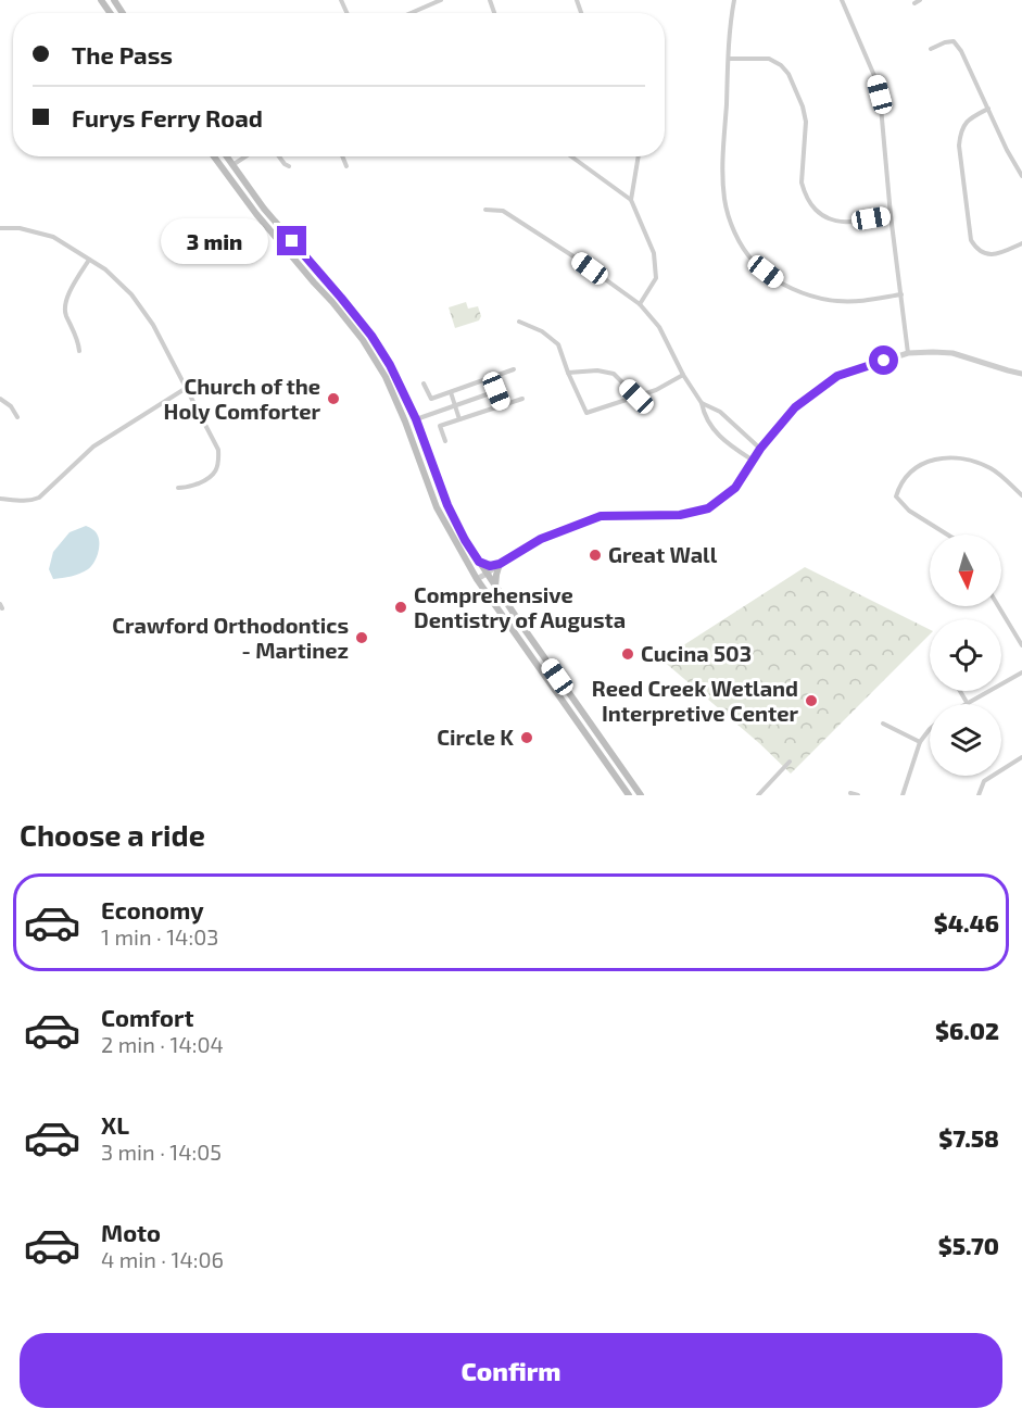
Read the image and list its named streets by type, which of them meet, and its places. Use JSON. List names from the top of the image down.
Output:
{
  "places": [
    "Church of the Holy Comforter",
    "Great Wall",
    "Comprehensive Dentistry of Augusta",
    "Crawford Orthodontics - Martinez",
    "Cucina 503",
    "Reed Creek Wetland Interpretive Center",
    "Circle K"
  ],
  "north": "bottom",
  "page": {
    "banner": ["The Pass", "Furys Ferry Road"],
    "bubble": "3 min",
    "heading": "Choose a ride",
    "list": [
      {
        "name": "Economy",
        "note": "1 min · 14:03",
        "value": "$4.46"
      },
      {
        "name": "Comfort",
        "note": "2 min · 14:04",
        "value": "$6.02"
      },
      {
        "name": "XL",
        "note": "3 min · 14:05",
        "value": "$7.58"
      },
      {
        "name": "Moto",
        "note": "4 min · 14:06",
        "value": "$5.70"
      }
    ],
    "buttons": "Confirm"
  }
}
